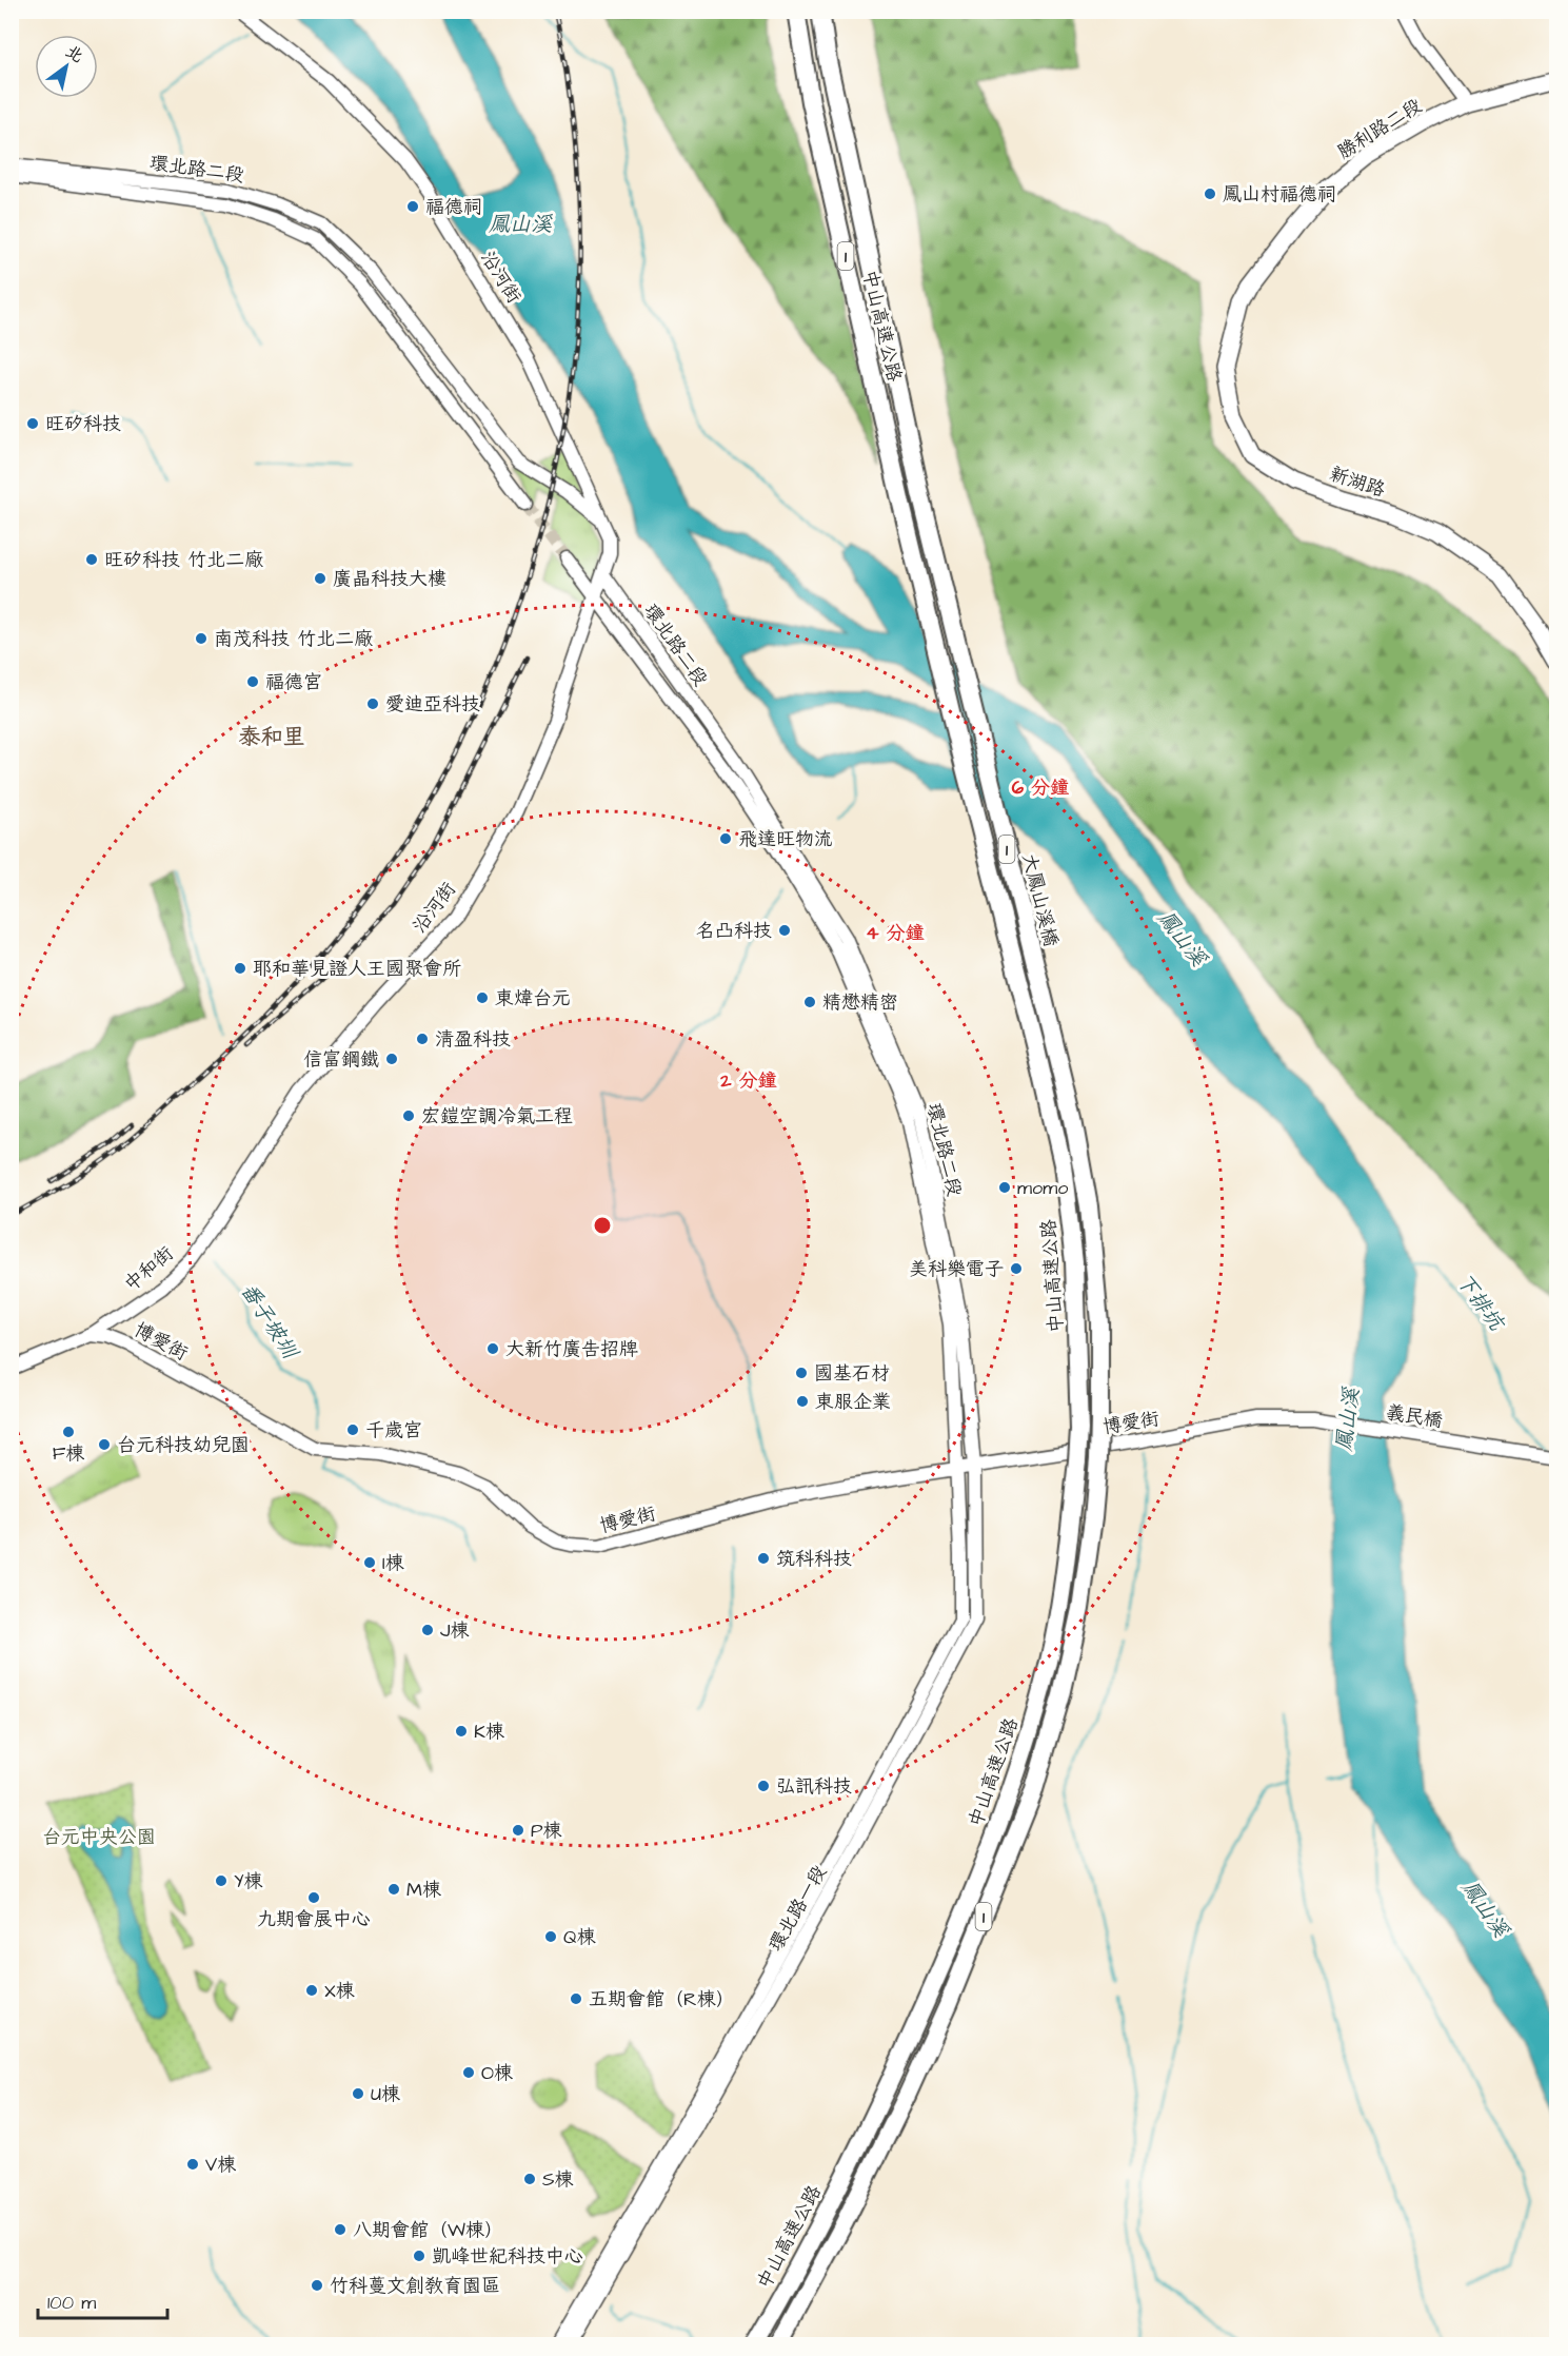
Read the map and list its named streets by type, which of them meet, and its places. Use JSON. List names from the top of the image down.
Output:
{
  "streets": {
    "highway": ["1", "中山高速公路", "大鳳山溪橋"],
    "main road": ["勝利路二段", "新湖路"],
    "street": [
      "環北路二段",
      "沿河街",
      "中和街",
      "博愛街",
      "義民橋",
      "環北路一段"
    ]
  },
  "crossings": [
    ["勝利路二段", "新湖路"],
    ["環北路二段", "沿河街"],
    ["環北路二段", "博愛街"],
    ["環北路二段", "環北路一段"],
    ["沿河街", "中和街"],
    ["中山高速公路", "大鳳山溪橋"],
    ["中和街", "博愛街"],
    ["博愛街", "義民橋"],
    ["博愛街", "環北路一段"]
  ],
  "districts": ["泰和里"],
  "water": ["鳳山溪", "下排坑", "番子坡圳"],
  "parks": ["台元中央公園"],
  "places": [
    "鳳山村福德祠",
    "福德祠",
    "旺矽科技",
    "旺矽科技 竹北二廠",
    "廣晶科技大樓",
    "南茂科技 竹北二廠",
    "福德宫",
    "愛迪亞科技",
    "飛達旺物流",
    "名凸科技",
    "耶和華見證人王國聚會所",
    "東煒台元",
    "精懋精密",
    "清盈科技",
    "信富鋼鐵",
    "宏鎧空調冷氣工程",
    "momo",
    "美科樂電子",
    "大新竹廣告招牌",
    "國基石材",
    "東服企業",
    "千歲宮",
    "F棟",
    "台元科技幼兒園",
    "筑科科技",
    "I棟",
    "J棟",
    "K棟",
    "弘訊科技",
    "P棟",
    "Y棟",
    "M棟",
    "九期會展中心",
    "Q棟",
    "X棟",
    "五期會館（R棟）",
    "O棟",
    "U棟",
    "V棟",
    "S棟",
    "八期會館（W棟）",
    "凱峰世紀科技中心",
    "竹科蔓文創教育園區"
  ],
  "scale_bar": "100 m",
  "north": "top right",
  "rings": ["6 分鐘", "4 分鐘", "2 分鐘"]
}
